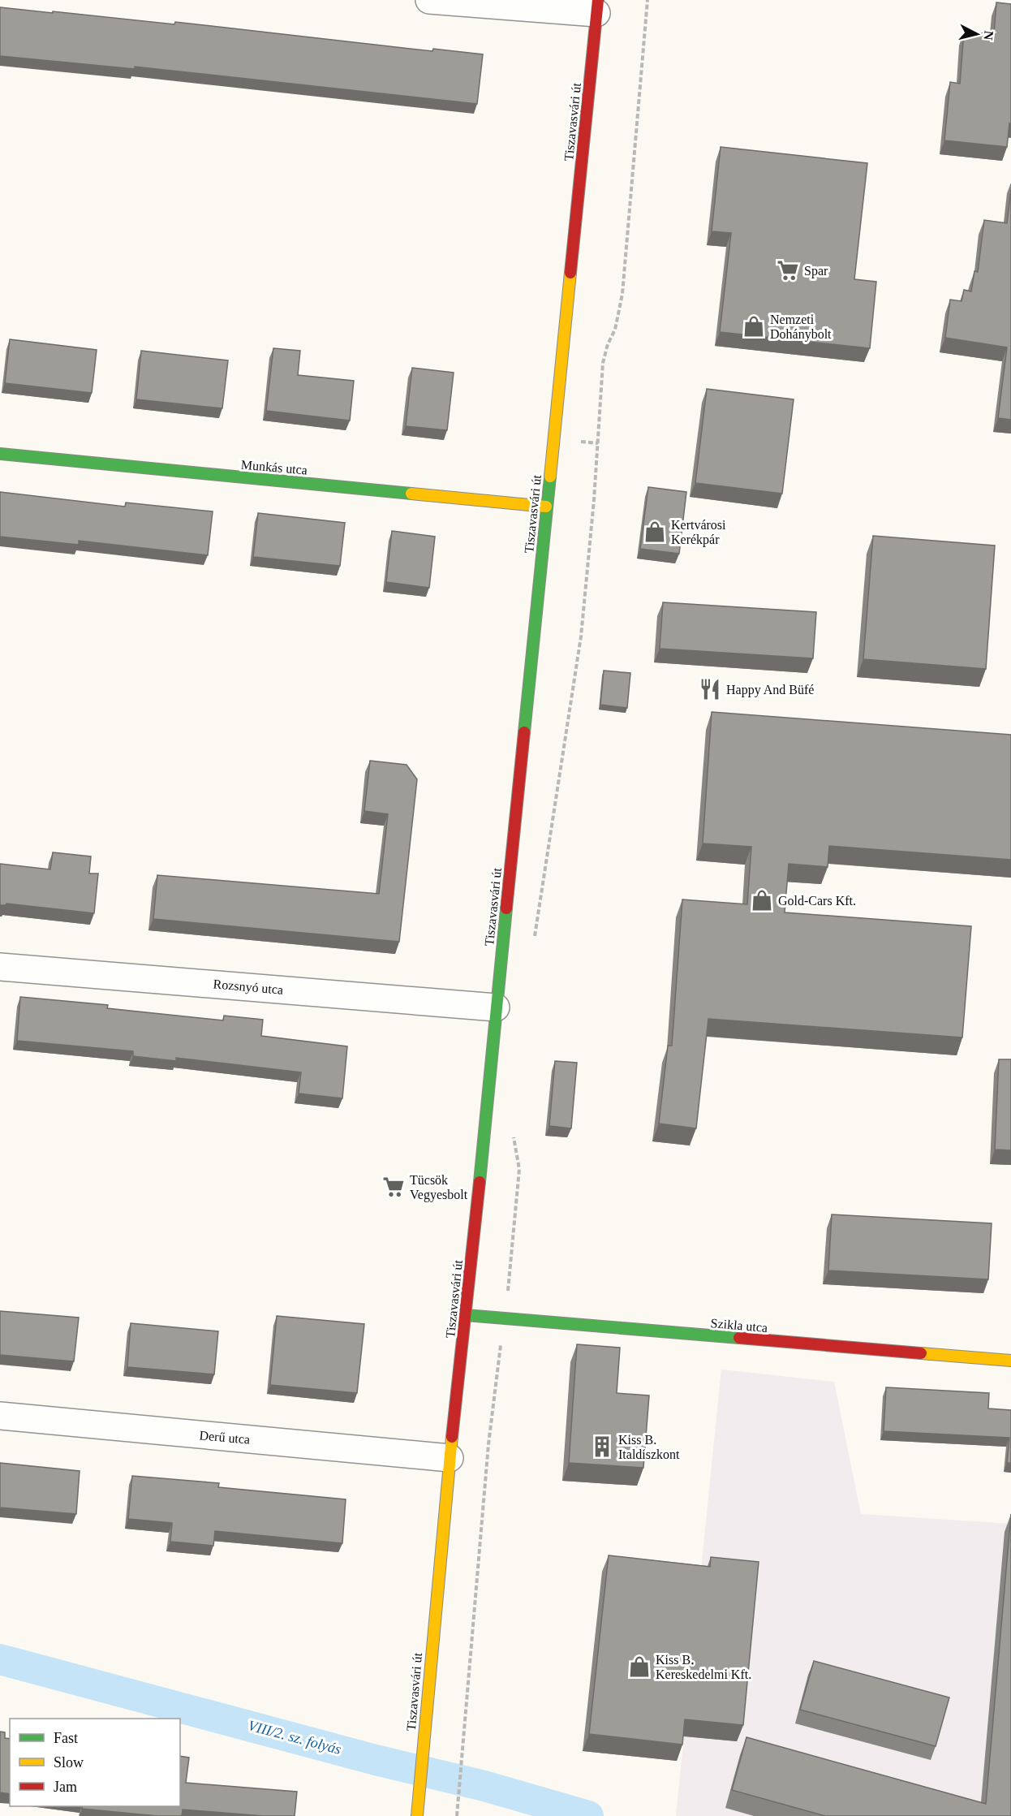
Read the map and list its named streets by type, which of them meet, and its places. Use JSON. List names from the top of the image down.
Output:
{
  "streets": {
    "main road": ["Tiszavasvári út", "Munkás utca", "Szikla utca"],
    "street": ["Rozsnyó utca", "Derű utca"]
  },
  "crossings": [
    ["Tiszavasvári út", "Munkás utca"],
    ["Tiszavasvári út", "Rozsnyó utca"],
    ["Tiszavasvári út", "Szikla utca"],
    ["Tiszavasvári út", "Derű utca"]
  ],
  "water": ["VIII/2. sz. folyás"],
  "places": {
    "supermarket": ["Spar", "Tücsök Vegyesbolt"],
    "shop": [
      "Nemzeti Dohánybolt",
      "Kertvárosi Kerékpár",
      "Gold-Cars Kft.",
      "Kiss B. Kereskedelmi Kft."
    ],
    "restaurant": ["Happy And Büfé"],
    "building": ["Kiss B. Italdiszkont"]
  },
  "legend": ["Fast", "Slow", "Jam"],
  "north": "right"
}
